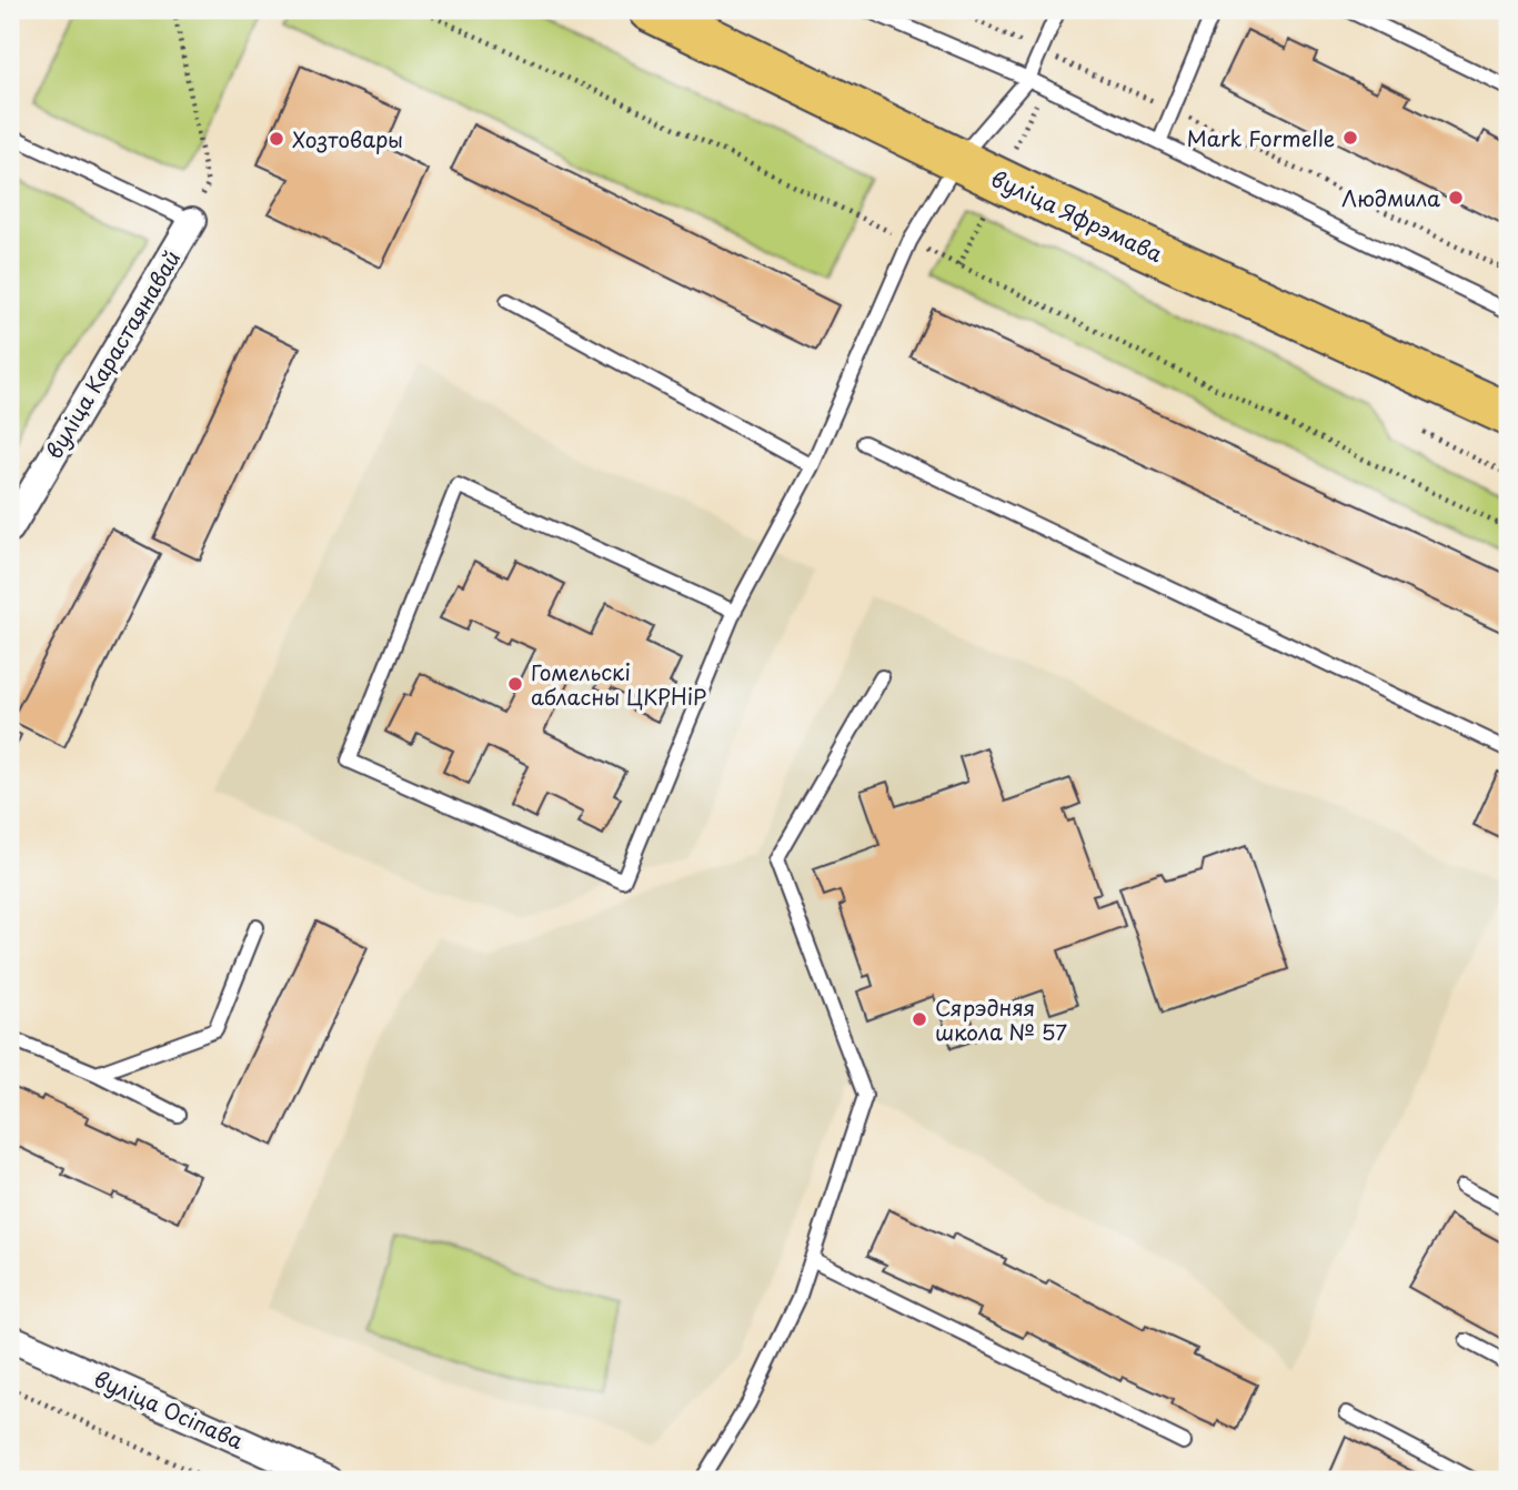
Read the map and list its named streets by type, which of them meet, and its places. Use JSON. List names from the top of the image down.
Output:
{
  "streets": {
    "main road": ["вуліца Яфрэмава"],
    "street": ["вуліца Карастаянавай", "вуліца Осіпава"]
  },
  "places": [
    "Mark Formelle",
    "Хозтовары",
    "Людмила",
    "Гомельскі абласны ЦКРНіР",
    "Сярэдняя школа № 57"
  ]
}
